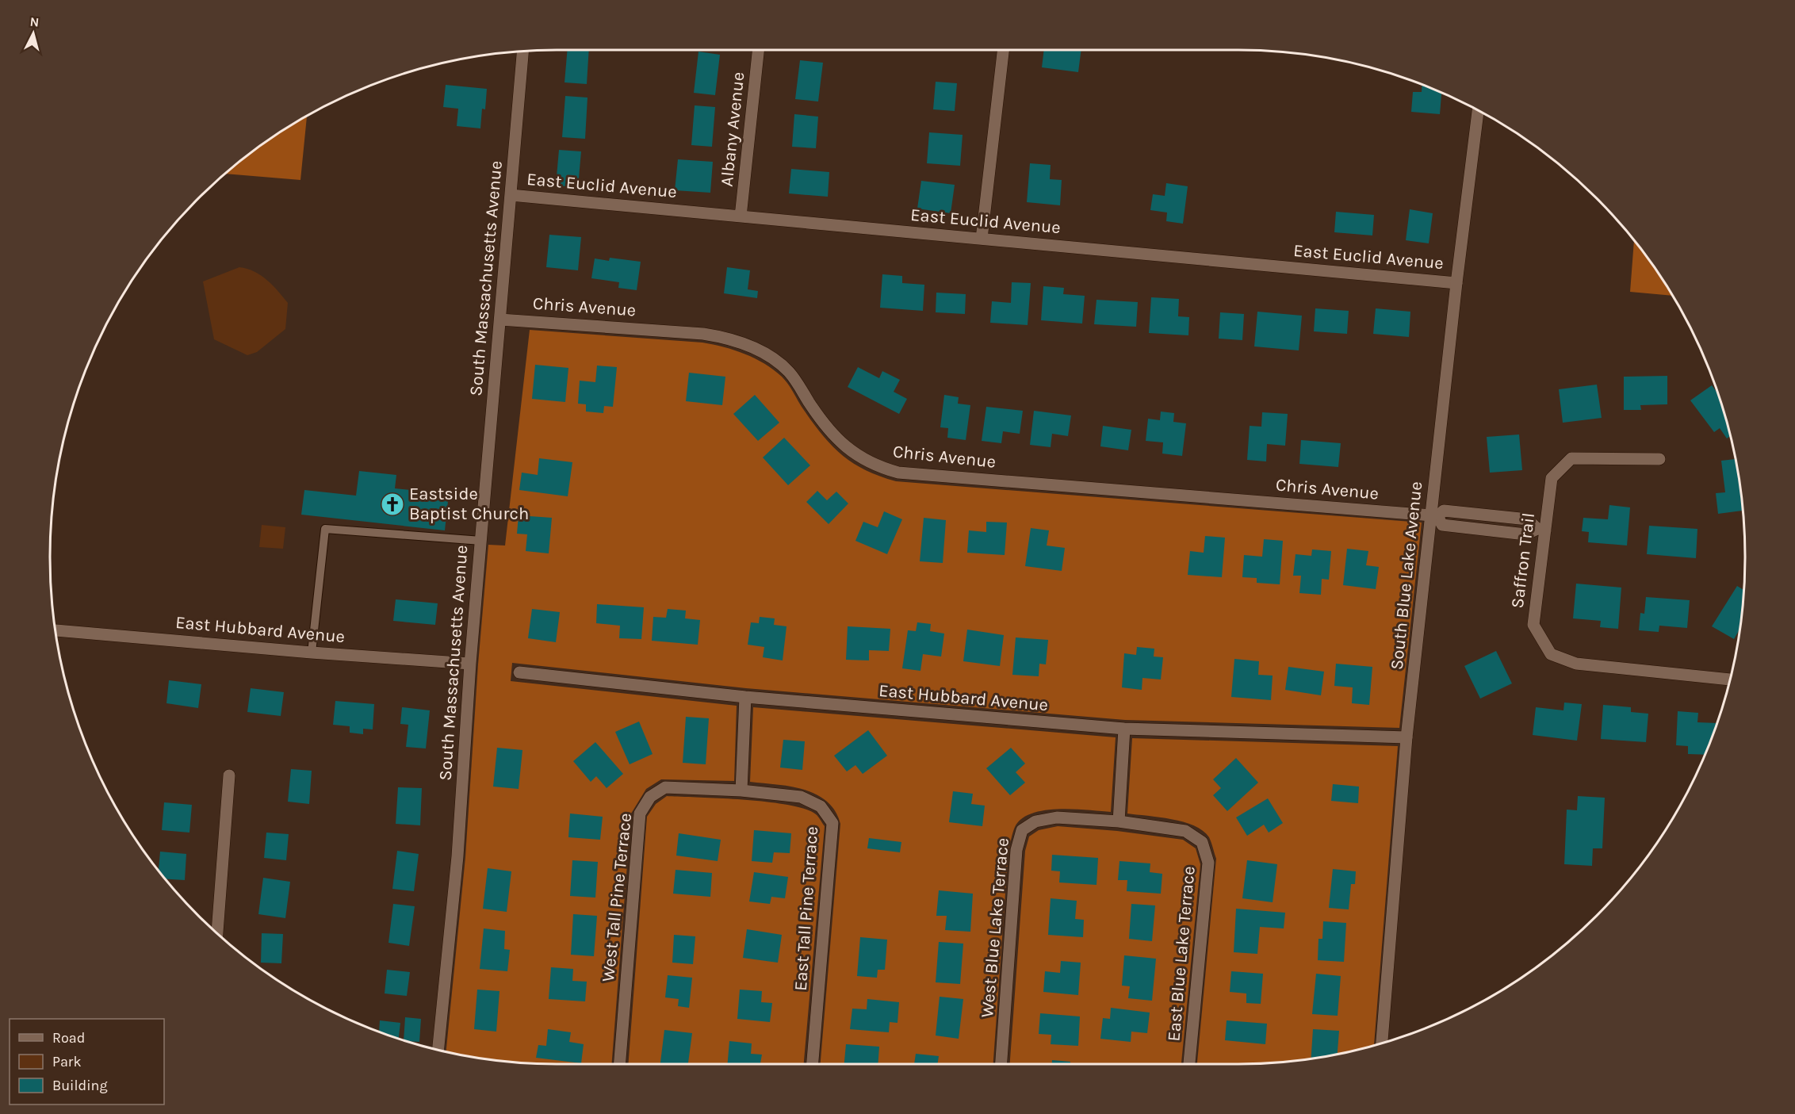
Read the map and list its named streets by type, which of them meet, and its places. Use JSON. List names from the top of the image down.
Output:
{
  "streets": {
    "street": [
      "Albany Avenue",
      "East Euclid Avenue",
      "South Massachusetts Avenue",
      "Chris Avenue",
      "Saffron Trail",
      "South Blue Lake Avenue",
      "East Hubbard Avenue",
      "West Tall Pine Terrace",
      "East Tall Pine Terrace",
      "West Blue Lake Terrace",
      "East Blue Lake Terrace"
    ]
  },
  "crossings": [
    ["Albany Avenue", "East Euclid Avenue"],
    ["East Euclid Avenue", "South Massachusetts Avenue"],
    ["East Euclid Avenue", "South Blue Lake Avenue"],
    ["South Massachusetts Avenue", "Chris Avenue"],
    ["South Massachusetts Avenue", "East Hubbard Avenue"],
    ["Chris Avenue", "Saffron Trail"],
    ["Chris Avenue", "South Blue Lake Avenue"],
    ["South Blue Lake Avenue", "East Hubbard Avenue"],
    ["West Tall Pine Terrace", "East Tall Pine Terrace"],
    ["West Blue Lake Terrace", "East Blue Lake Terrace"]
  ],
  "places": {
    "church": ["Eastside Baptist Church"]
  },
  "legend": ["Road", "Park", "Building"],
  "north": "top"
}
